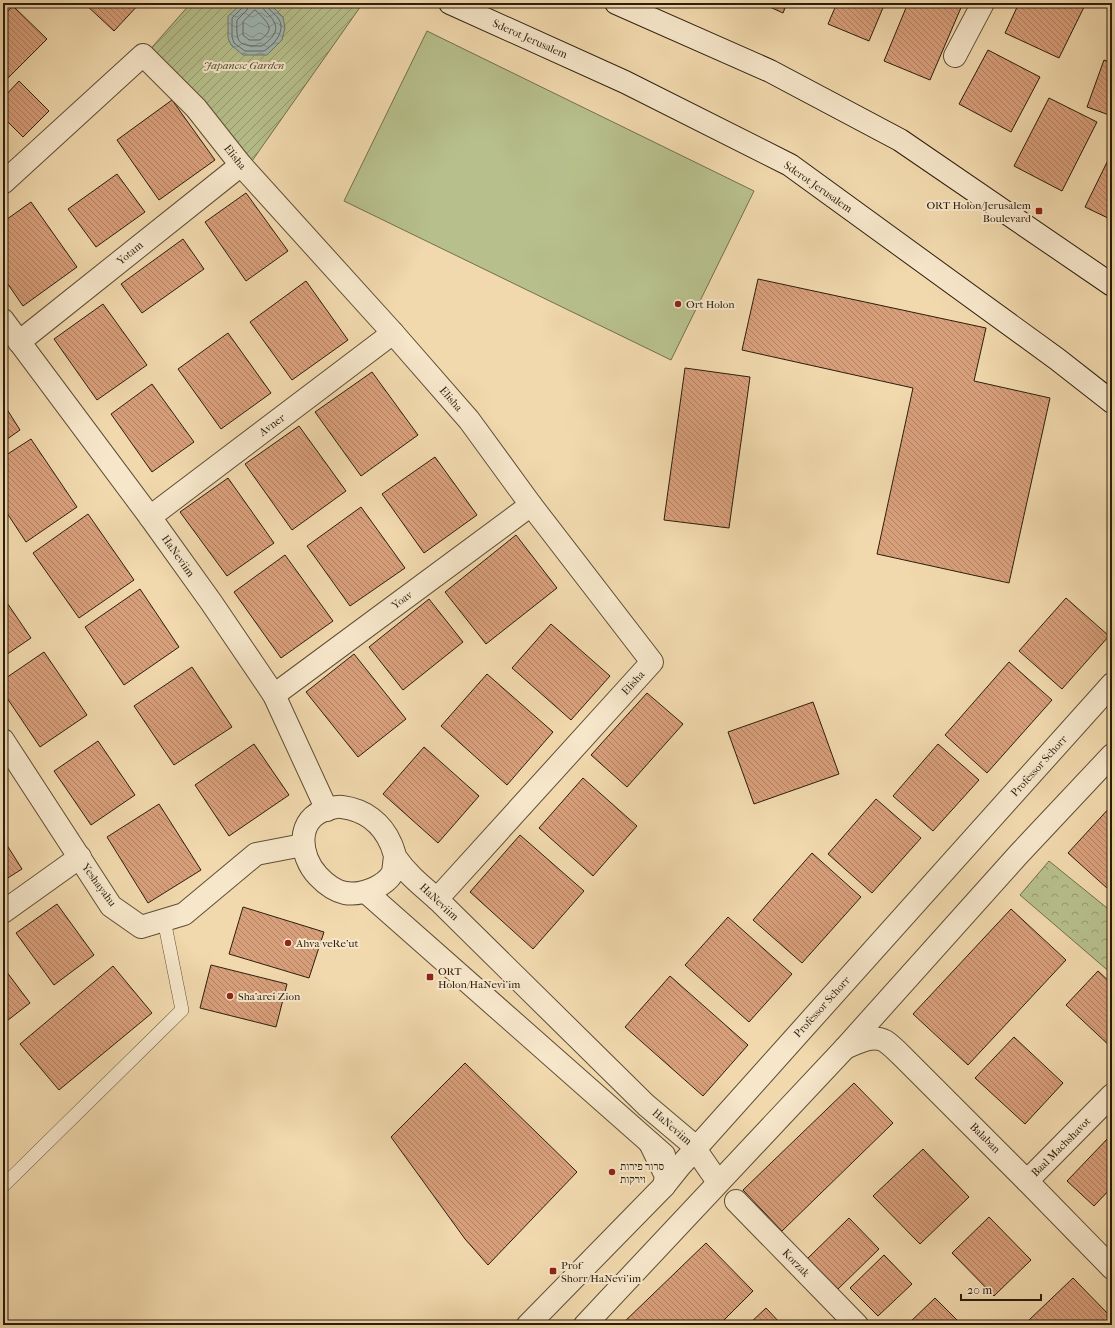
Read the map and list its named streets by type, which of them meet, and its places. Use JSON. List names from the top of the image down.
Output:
{
  "streets": {
    "street": [
      "Sderot Jerusalem",
      "Elisha",
      "Yotam",
      "Avner",
      "HaNeviim",
      "Yoav",
      "Professor Schorr",
      "Yeshayahu",
      "Balaban",
      "Baal Machshavot",
      "Korzak"
    ]
  },
  "crossings": [
    ["Elisha", "Yotam"],
    ["Elisha", "Avner"],
    ["Elisha", "HaNeviim"],
    ["Elisha", "Yoav"],
    ["Yotam", "HaNeviim"],
    ["Avner", "HaNeviim"],
    ["HaNeviim", "Yoav"],
    ["HaNeviim", "Professor Schorr"],
    ["HaNeviim", "Yeshayahu"],
    ["Balaban", "Baal Machshavot"]
  ],
  "parks": ["Japanese Garden"],
  "places": {
    "transit": ["ORT Holon/Jerusalem Boulevard", "ORT Holon/HaNevi’im", "Prof Shorr/HaNevi'im"],
    "other": [
      "Ort Holon",
      "Ahva veRe'ut",
      "Sha'arei Zion",
      "סרור פירות וירקות"
    ]
  },
  "scale_bar": "20 m"
}
